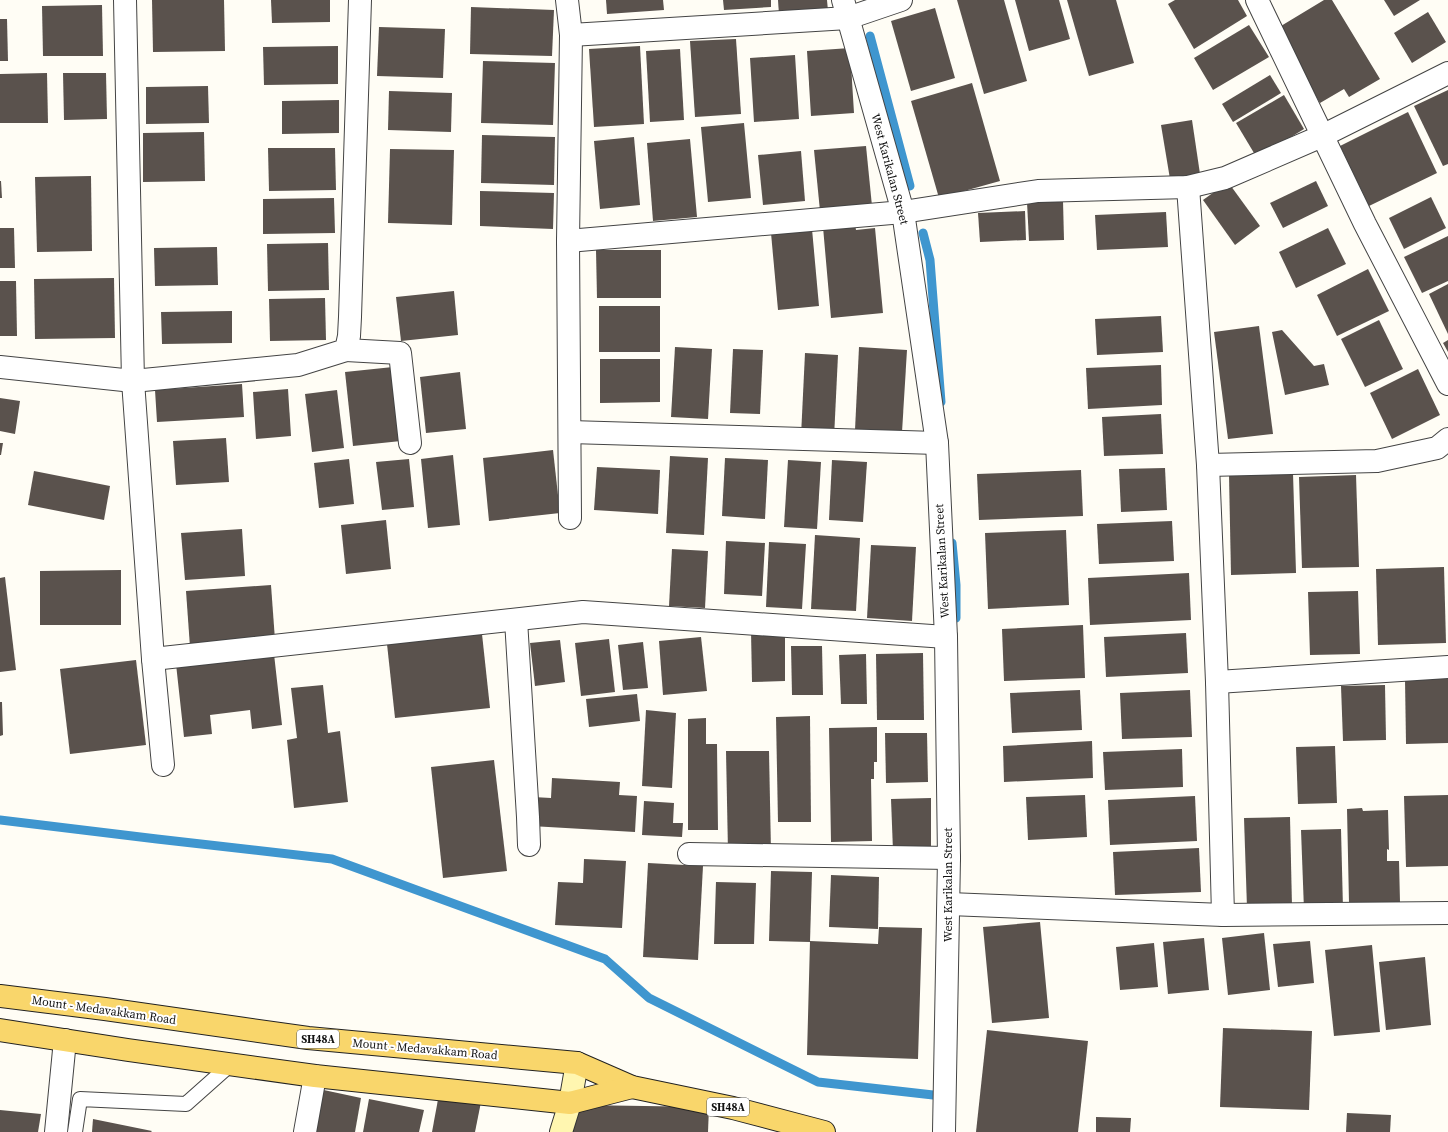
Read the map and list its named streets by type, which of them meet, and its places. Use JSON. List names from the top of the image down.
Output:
{
  "streets": {
    "main road": ["Mount - Medavakkam Road", "SH48A"],
    "street": ["West Karikalan Street"]
  }
}
